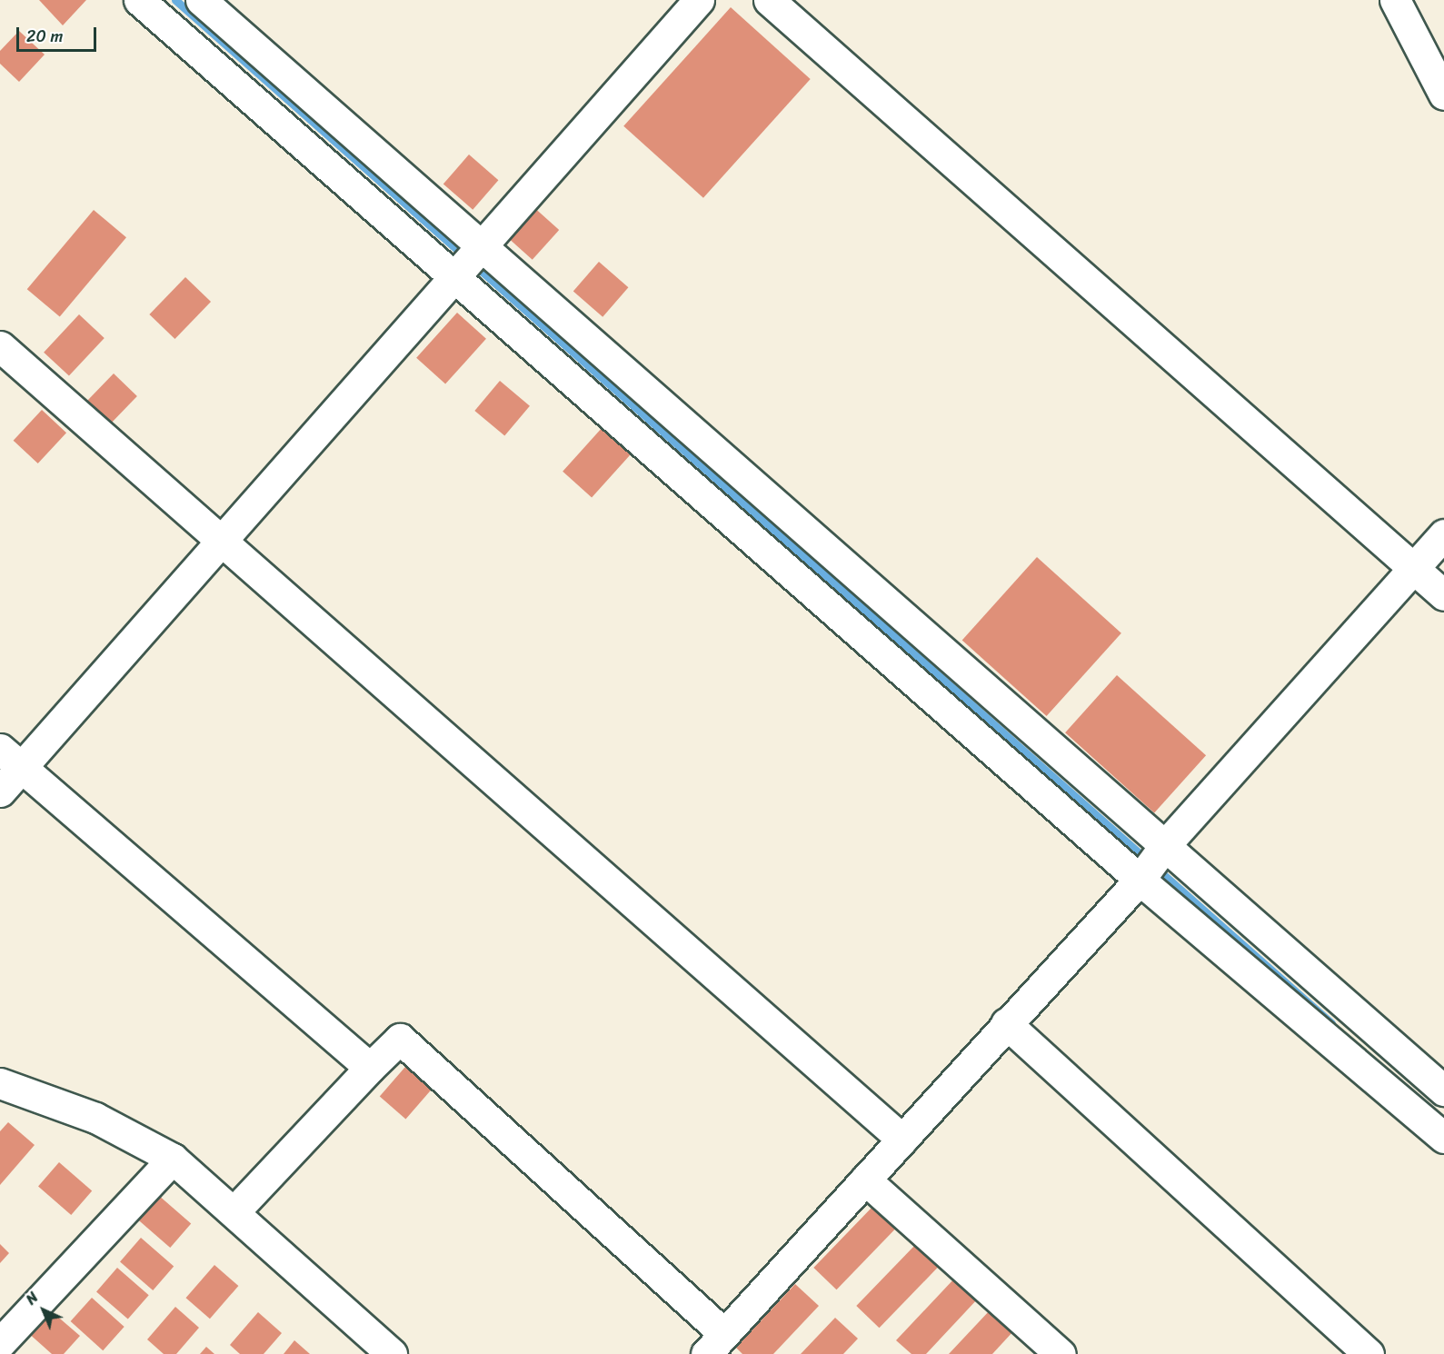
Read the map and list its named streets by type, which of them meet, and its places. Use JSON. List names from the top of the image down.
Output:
{
  "scale_bar": "20 m",
  "north": "top left"
}
